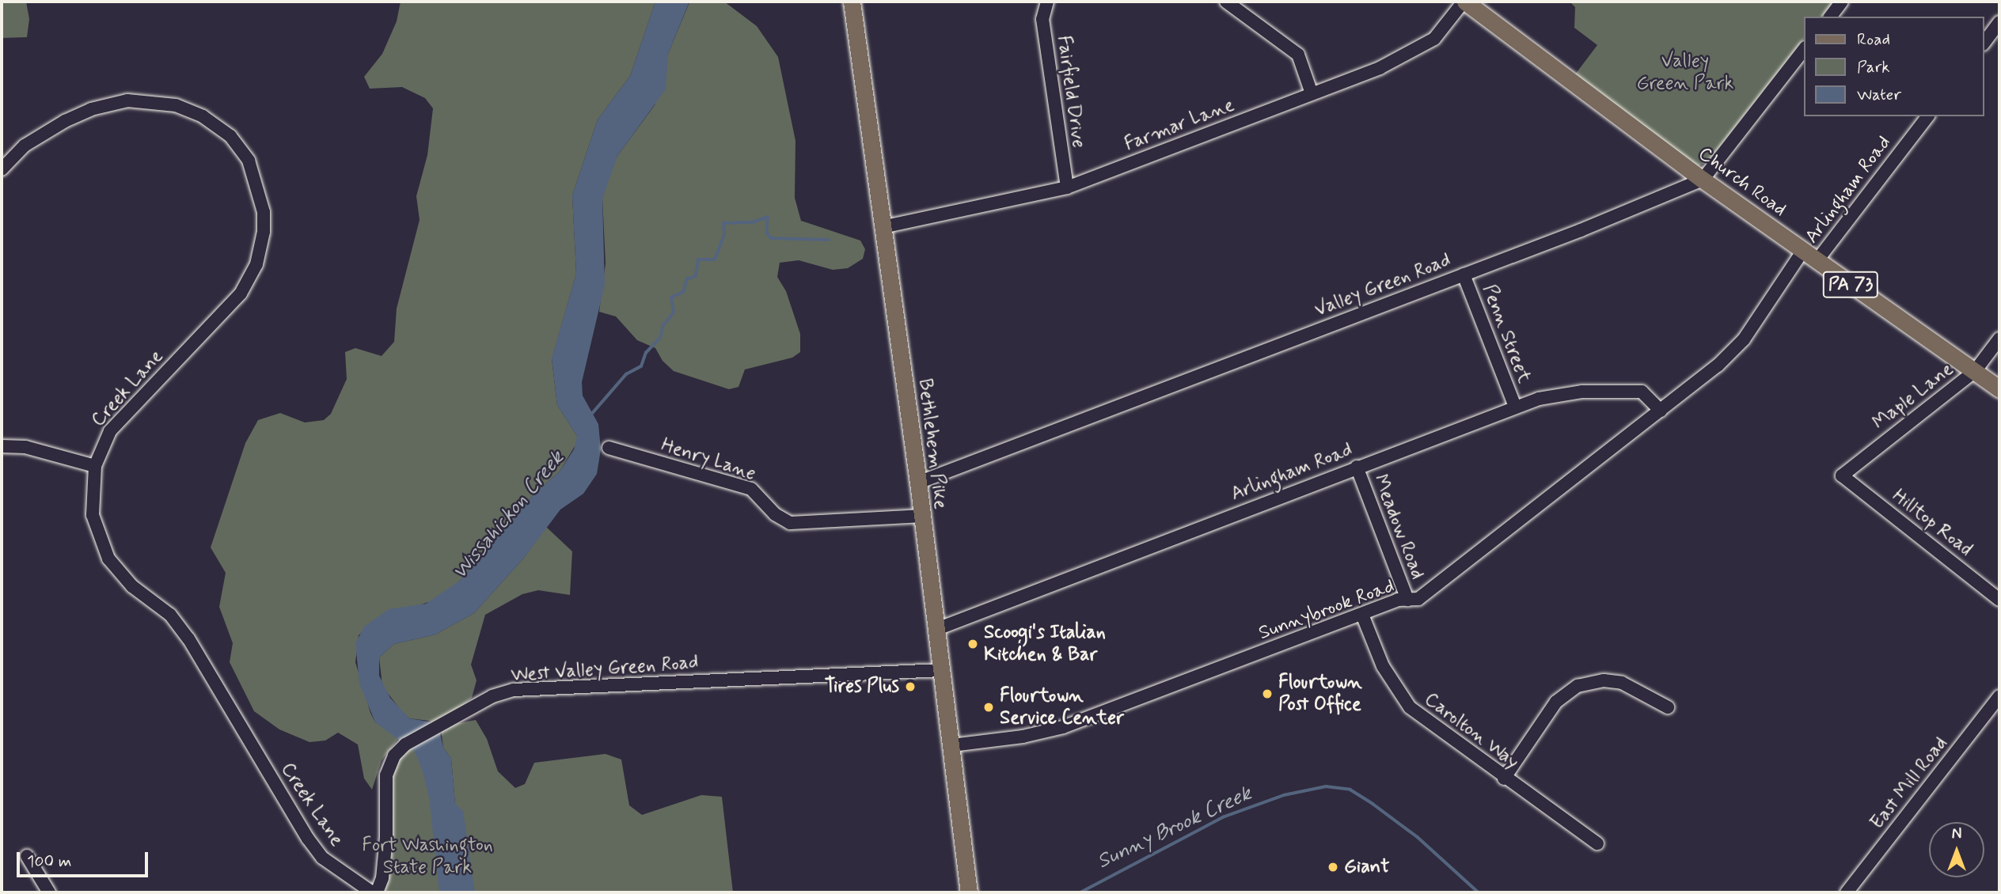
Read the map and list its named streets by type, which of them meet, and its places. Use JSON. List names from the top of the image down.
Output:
{
  "streets": {
    "main road": ["Church Road", "PA 73", "Bethlehem Pike"],
    "street": [
      "Fairfield Drive",
      "Farmar Lane",
      "Arlingham Road",
      "Valley Green Road",
      "Penn Street",
      "Creek Lane",
      "Maple Lane",
      "Henry Lane",
      "Hilltop Road",
      "Meadow Road",
      "Sunnybrook Road",
      "West Valley Green Road",
      "Carolton Way",
      "East Mill Road"
    ]
  },
  "crossings": [
    ["Fairfield Drive", "Farmar Lane"],
    ["Farmar Lane", "Church Road"],
    ["Farmar Lane", "Bethlehem Pike"],
    ["Church Road", "Arlingham Road"],
    ["Church Road", "Valley Green Road"],
    ["Church Road", "Maple Lane"],
    ["Arlingham Road", "Penn Street"],
    ["Arlingham Road", "Bethlehem Pike"],
    ["Arlingham Road", "Meadow Road"],
    ["Arlingham Road", "Sunnybrook Road"],
    ["Valley Green Road", "Penn Street"],
    ["Valley Green Road", "Bethlehem Pike"],
    ["Creek Lane", "West Valley Green Road"],
    ["Maple Lane", "Hilltop Road"],
    ["Bethlehem Pike", "Henry Lane"],
    ["Bethlehem Pike", "Sunnybrook Road"],
    ["Bethlehem Pike", "West Valley Green Road"],
    ["Meadow Road", "Sunnybrook Road"],
    ["Sunnybrook Road", "Carolton Way"]
  ],
  "water": ["Wissahickon Creek", "Sunny Brook Creek"],
  "parks": ["Valley Green Park", "Fort Washington State Park"],
  "places": [
    "Scoogi's Italian Kitchen & Bar",
    "Tires Plus",
    "Flourtown Post Office",
    "Flourtown Service Center",
    "Giant"
  ],
  "legend": ["Road", "Park", "Water"],
  "scale_bar": "100 m",
  "north": "top"
}
